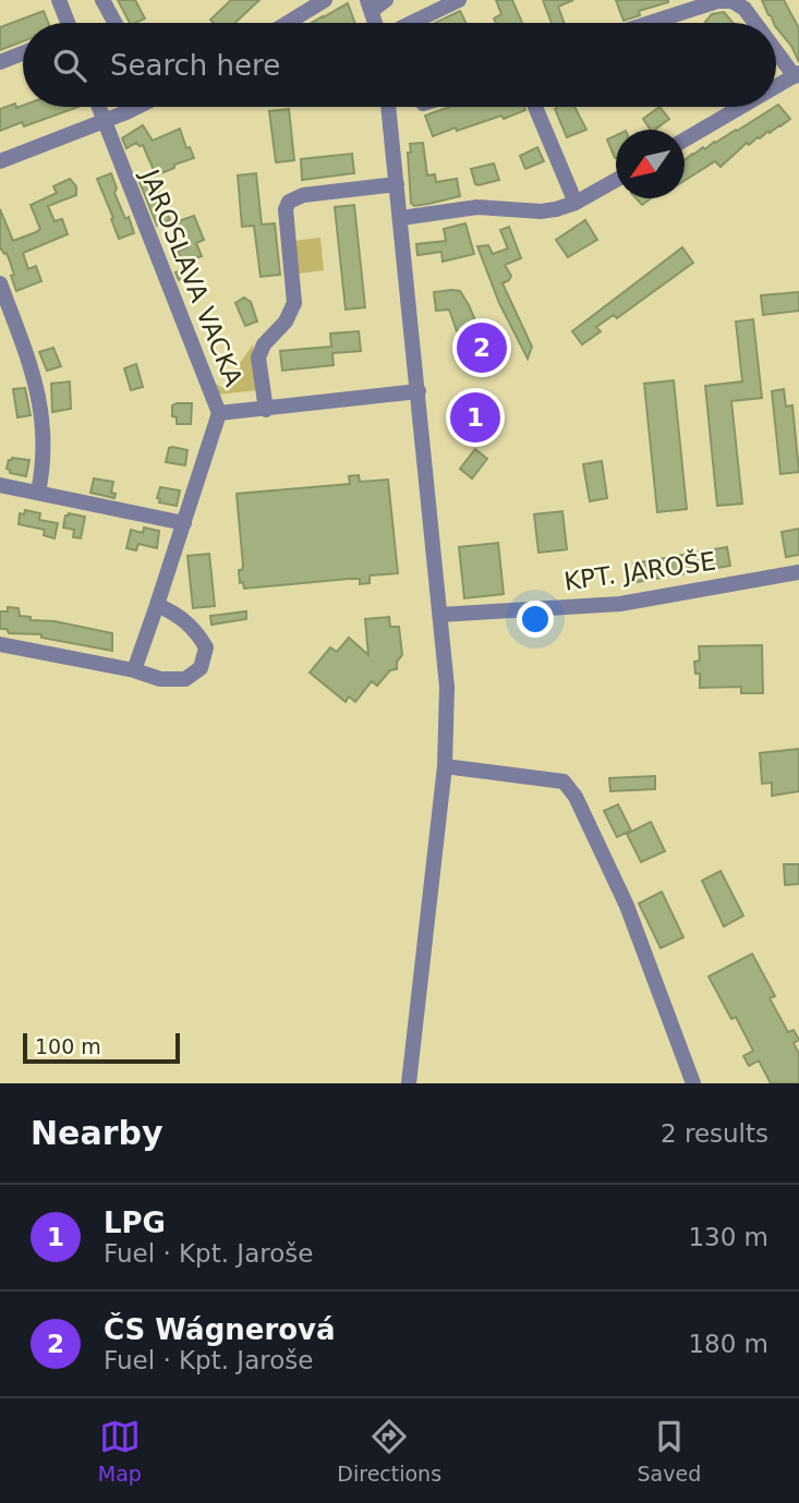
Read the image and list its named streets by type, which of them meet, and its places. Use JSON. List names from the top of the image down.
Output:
{
  "streets": {
    "street": ["JAROSLAVA VACKA", "KPT. JAROŠE"]
  },
  "scale_bar": "100 m",
  "north": "bottom left",
  "page": {
    "search": "Search here",
    "pins": ["2", "1"],
    "scale": "100 m",
    "heading": ["Nearby", "2 results"],
    "list": [
      {
        "mark": "1",
        "name": "LPG",
        "note": "Fuel · Kpt. Jaroše",
        "value": "130 m"
      },
      {
        "mark": "2",
        "name": "ČS Wágnerová",
        "note": "Fuel · Kpt. Jaroše",
        "value": "180 m"
      }
    ],
    "nav": ["Map", "Directions", "Saved"]
  }
}
